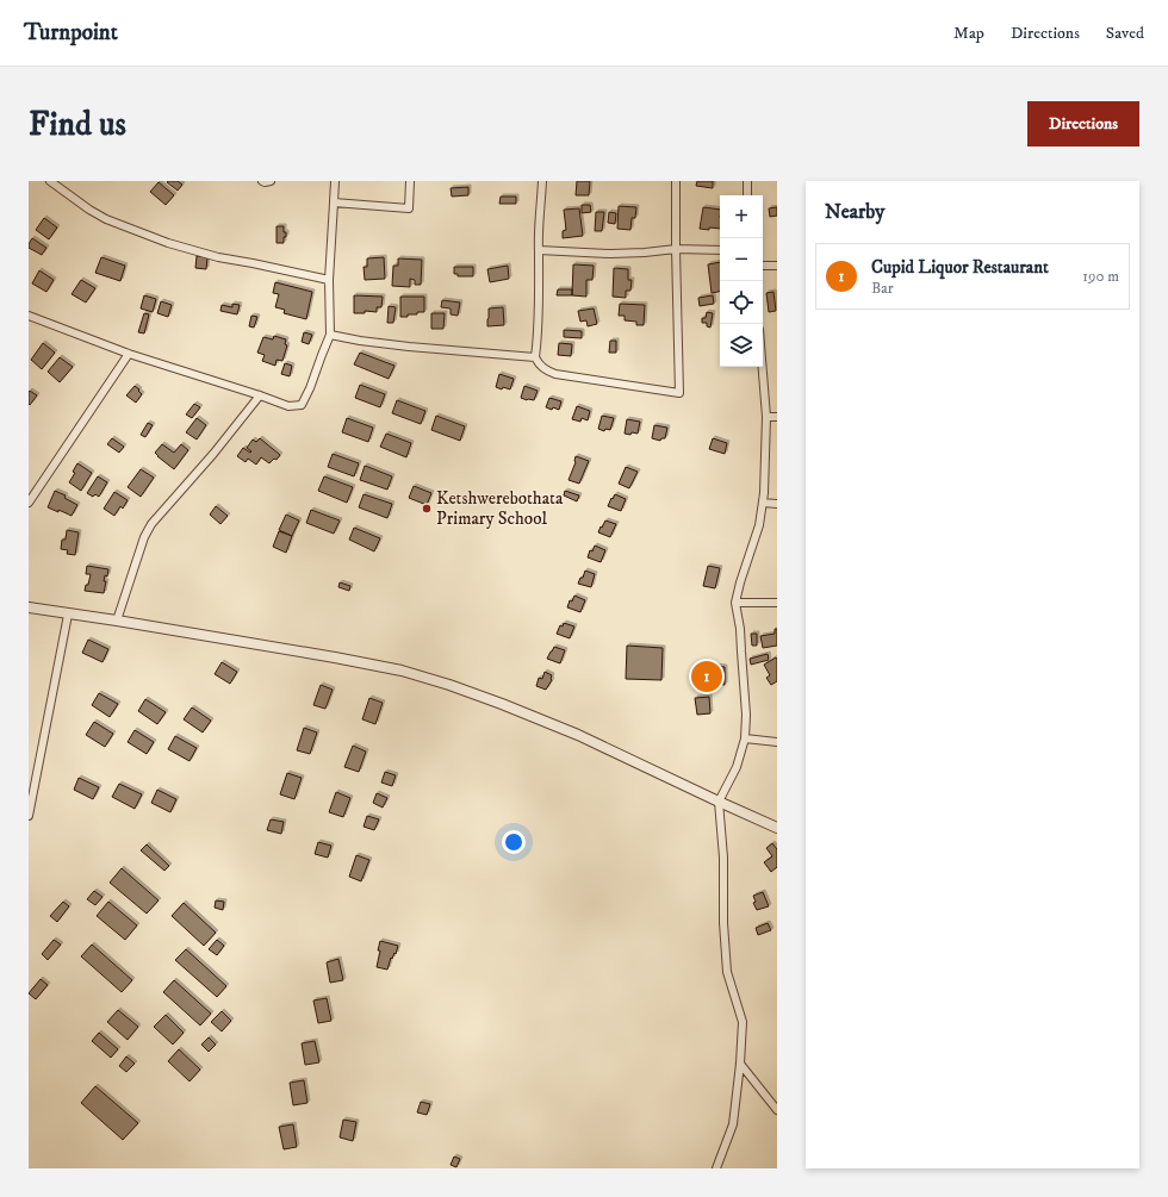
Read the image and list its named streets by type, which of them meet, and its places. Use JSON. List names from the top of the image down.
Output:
{
  "places": ["Ketshwerebothata Primary School"],
  "page": {
    "header": "Turnpoint",
    "nav": ["Map", "Directions", "Saved"],
    "buttons": "Directions",
    "title": "Find us",
    "heading": "Nearby",
    "map_buttons": ["+", "−"],
    "list": [
      {
        "mark": "1",
        "name": "Cupid Liquor Restaurant",
        "note": "Bar",
        "value": "190 m"
      }
    ],
    "pins": "1"
  }
}
